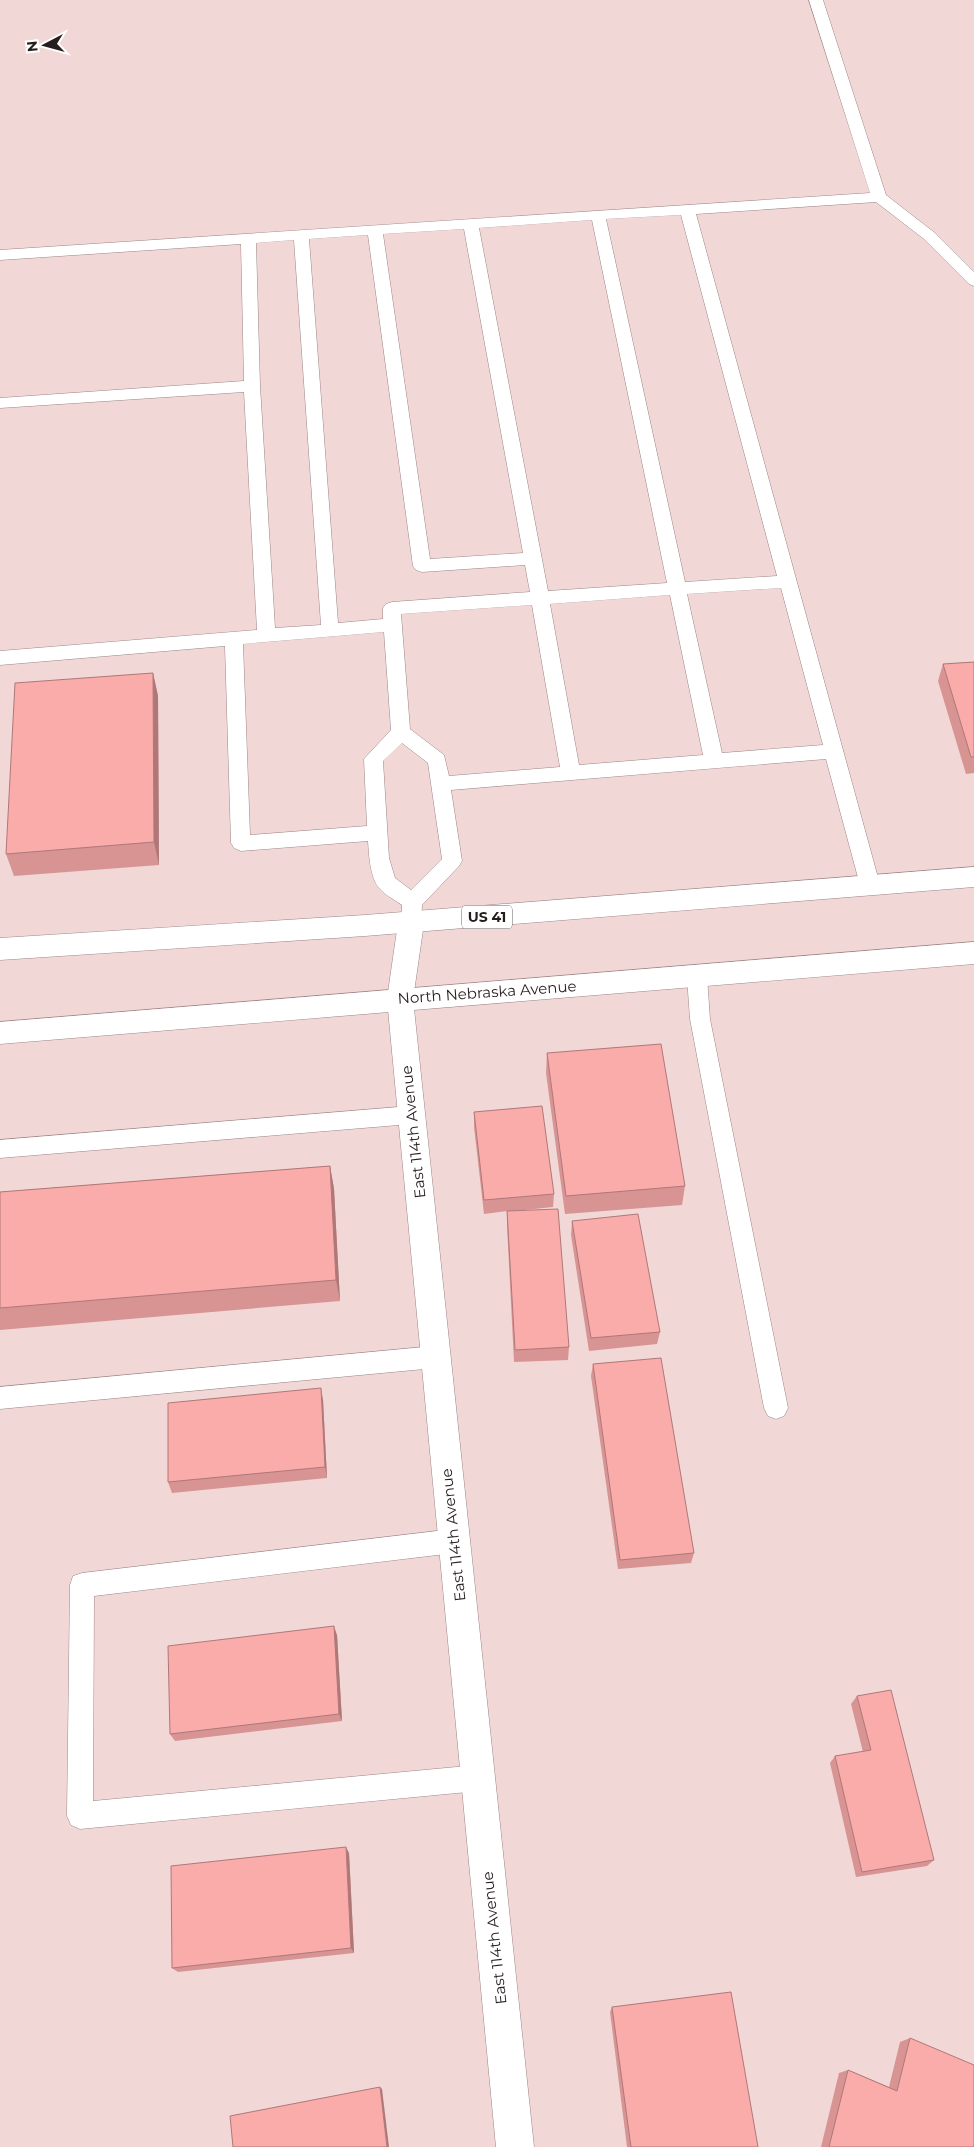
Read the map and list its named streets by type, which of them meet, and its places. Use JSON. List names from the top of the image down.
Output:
{
  "streets": {
    "main road": ["US 41", "North Nebraska Avenue", "East 114th Avenue"]
  },
  "crossings": [
    ["US 41", "East 114th Avenue"],
    ["North Nebraska Avenue", "East 114th Avenue"]
  ],
  "north": "left"
}
